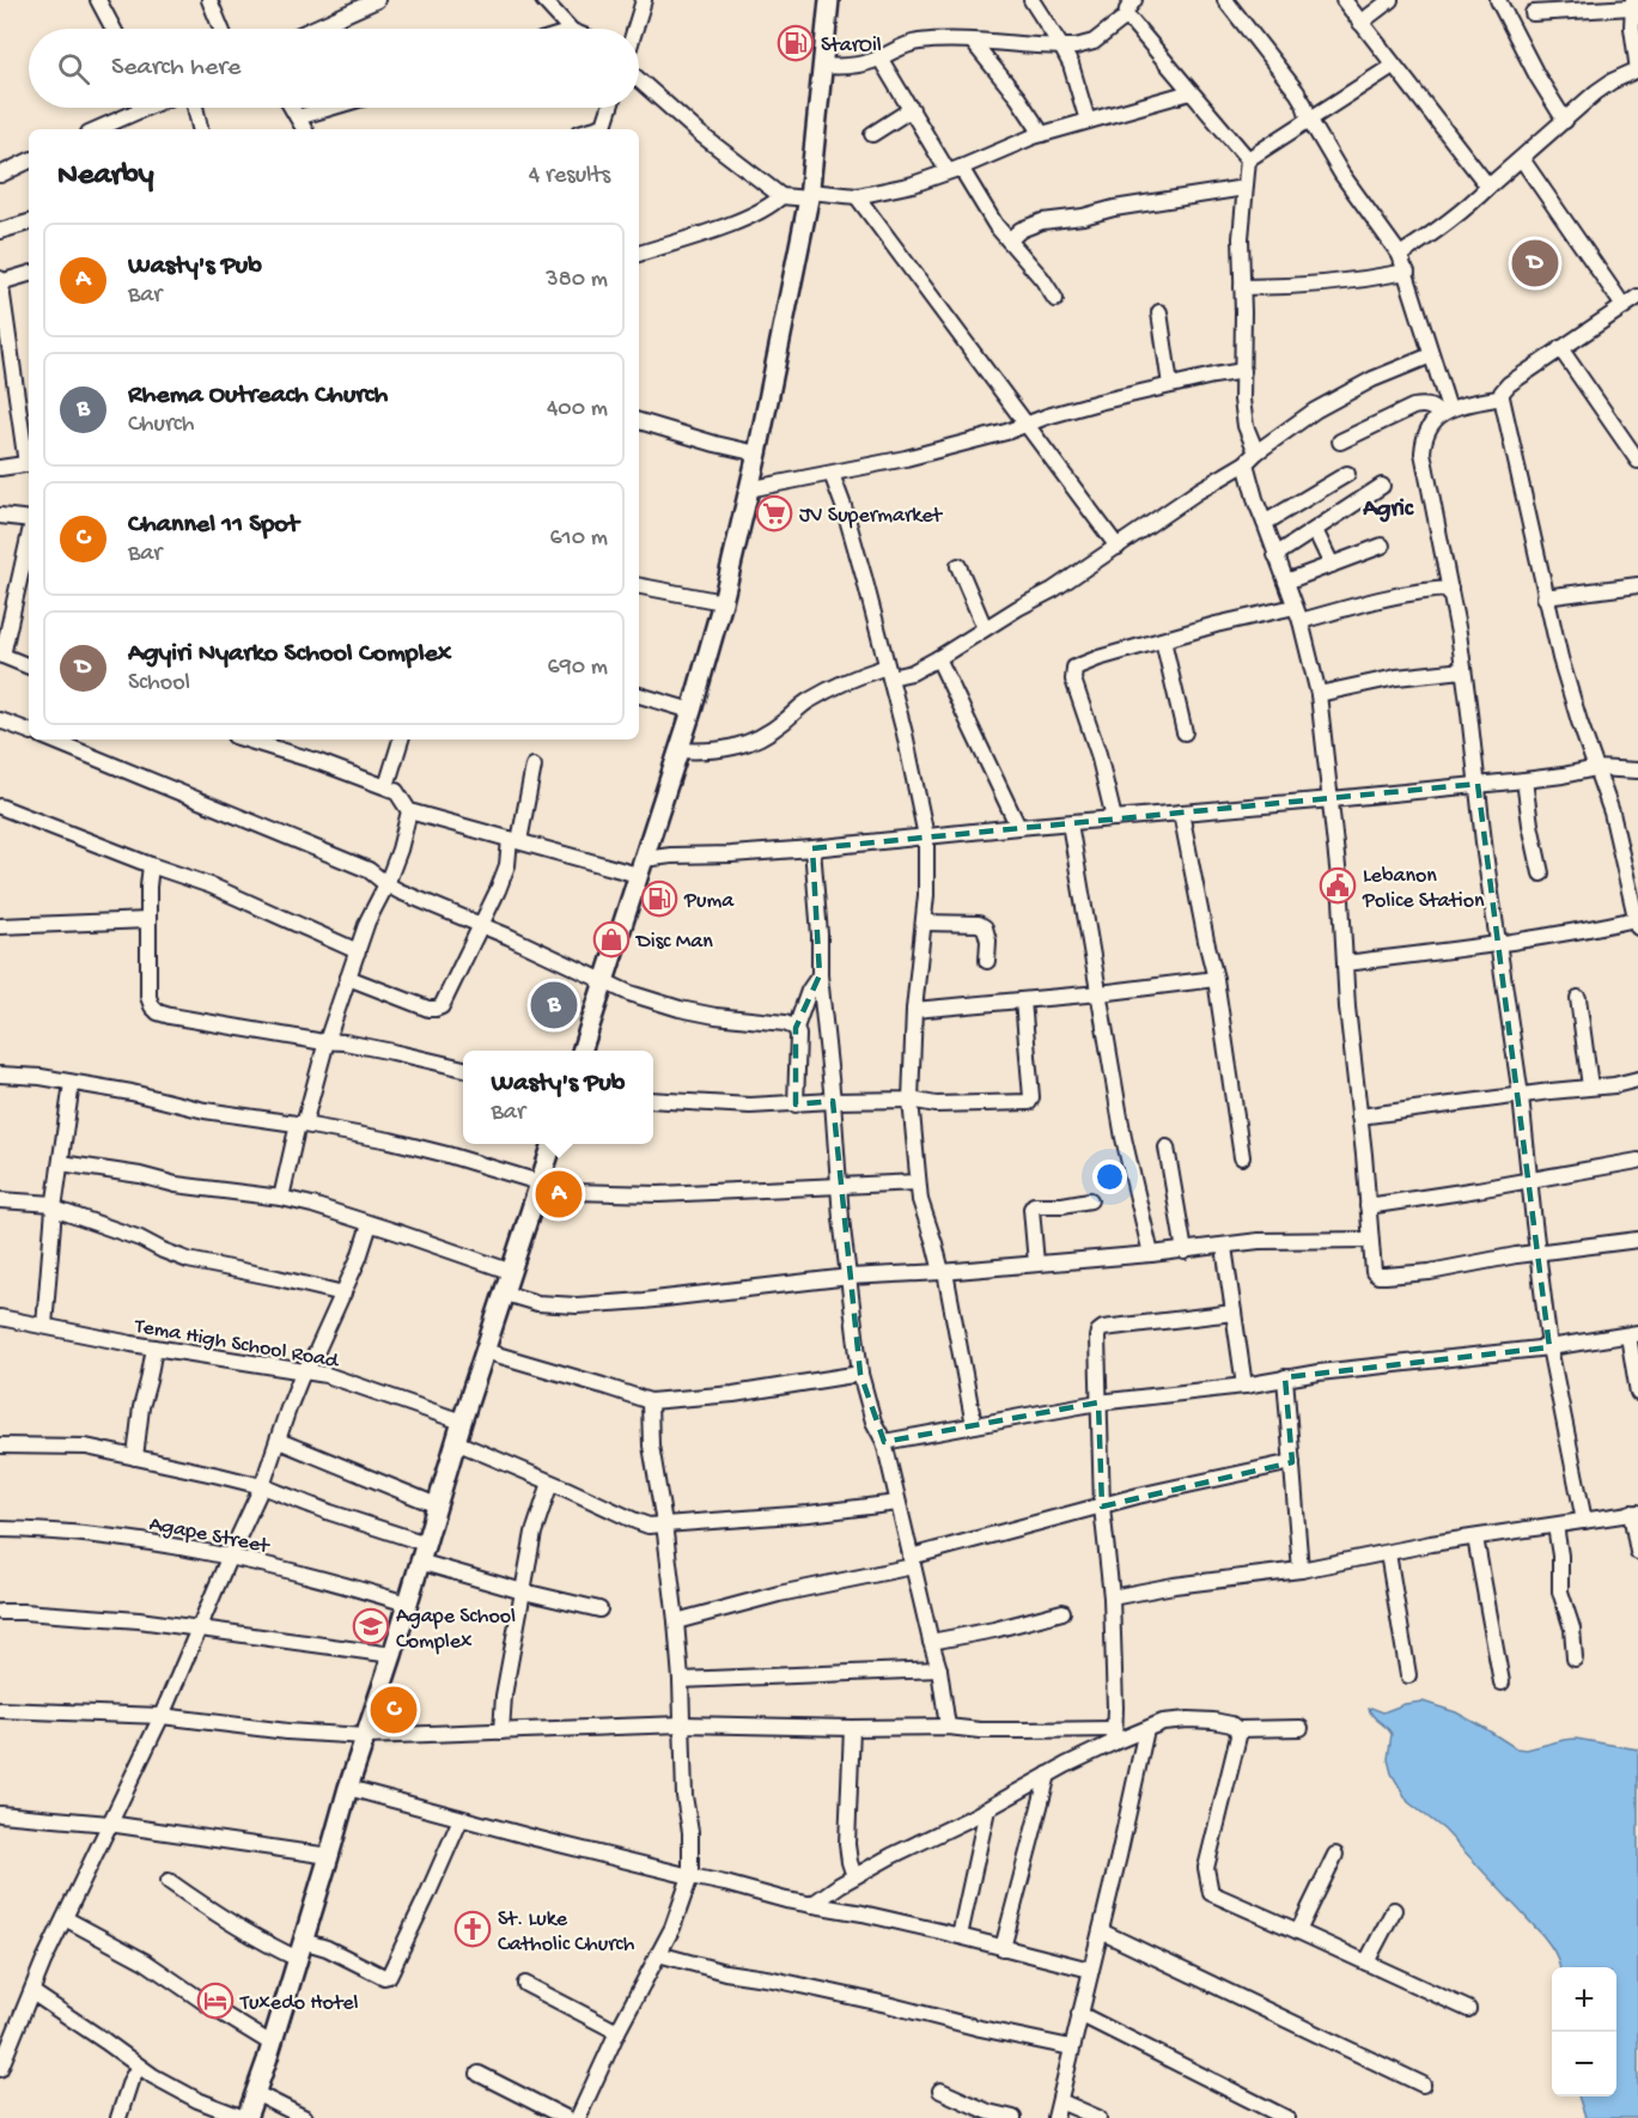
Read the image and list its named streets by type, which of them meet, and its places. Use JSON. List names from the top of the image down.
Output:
{
  "streets": {
    "street": ["Tema High School Road", "Agape Street"]
  },
  "districts": ["Agric"],
  "places": {
    "fuel station": ["StarOil", "Puma"],
    "supermarket": ["JV Supermarket"],
    "public building": ["Lebanon Police Station"],
    "shop": ["Disc Man"],
    "school or university": ["Agape School Complex"],
    "church": ["St. Luke Catholic Church"],
    "hotel": ["Tuxedo Hotel"]
  },
  "page": {
    "search": "Search here",
    "heading": ["Nearby", "4 results"],
    "list": [
      {
        "mark": "A",
        "name": "Wasty's Pub",
        "note": "Bar",
        "value": "380 m"
      },
      {
        "mark": "B",
        "name": "Rhema Outreach Church",
        "note": "Church",
        "value": "400 m"
      },
      {
        "mark": "C",
        "name": "Channel 11 Spot",
        "note": "Bar",
        "value": "610 m"
      },
      {
        "mark": "D",
        "name": "Agyiri Nyarko School Complex",
        "note": "School",
        "value": "690 m"
      }
    ],
    "pins": [
      "D",
      "B",
      "A",
      "C"
    ],
    "popup": ["Wasty's Pub", "Bar"],
    "map_buttons": ["+", "−"]
  }
}
